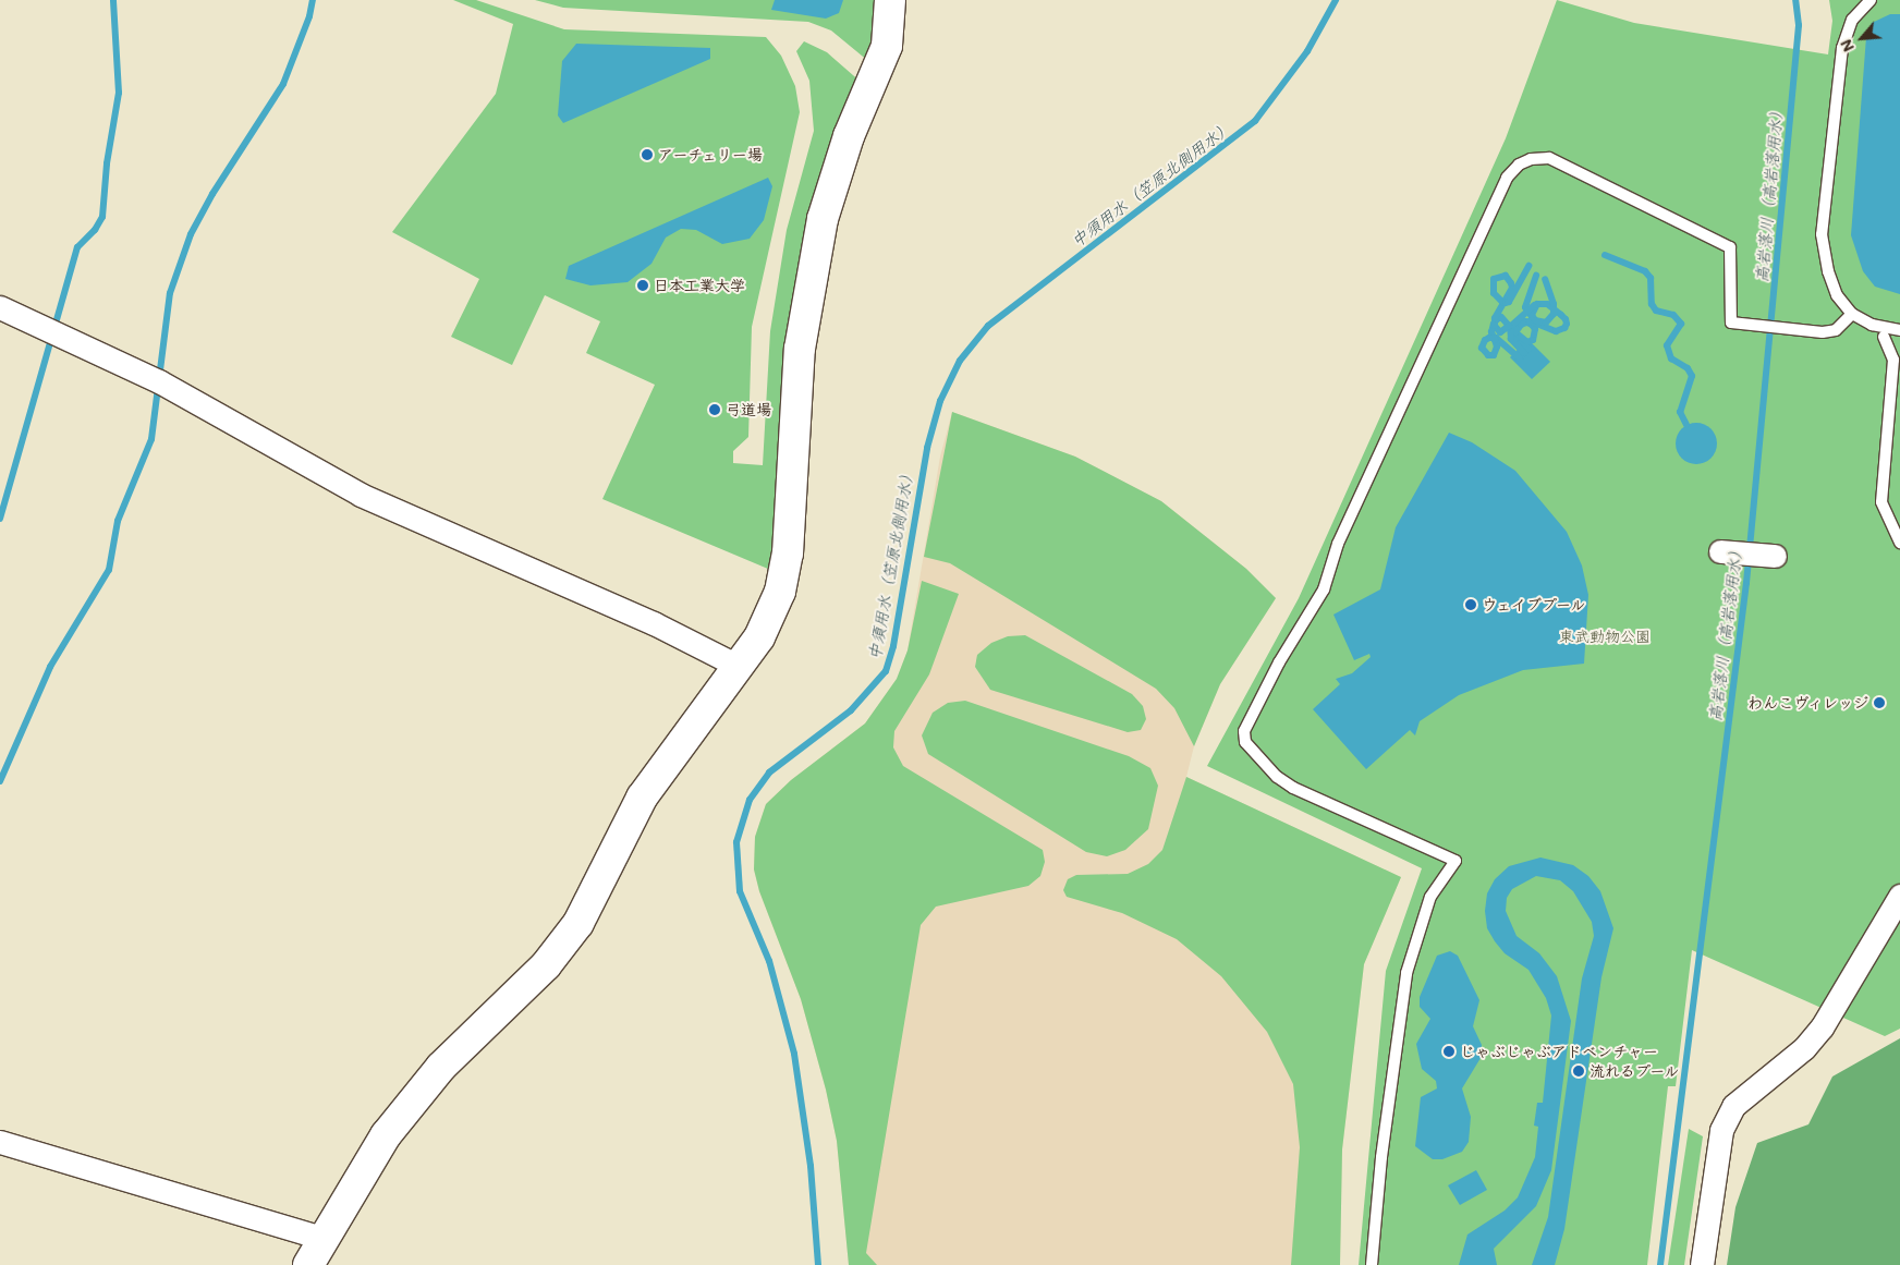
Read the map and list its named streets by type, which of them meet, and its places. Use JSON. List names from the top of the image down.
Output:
{
  "water": ["中須用水（笠原北側用水）", "高岩落川（高岩落用水）"],
  "parks": ["東武動物公園"],
  "places": [
    "アーチェリー場",
    "日本工業大学",
    "弓道場",
    "ウェイブプール",
    "わんこヴィレッジ",
    "じゃぶじゃぶアドベンチャー",
    "流れるプール"
  ],
  "north": "bottom left"
}
